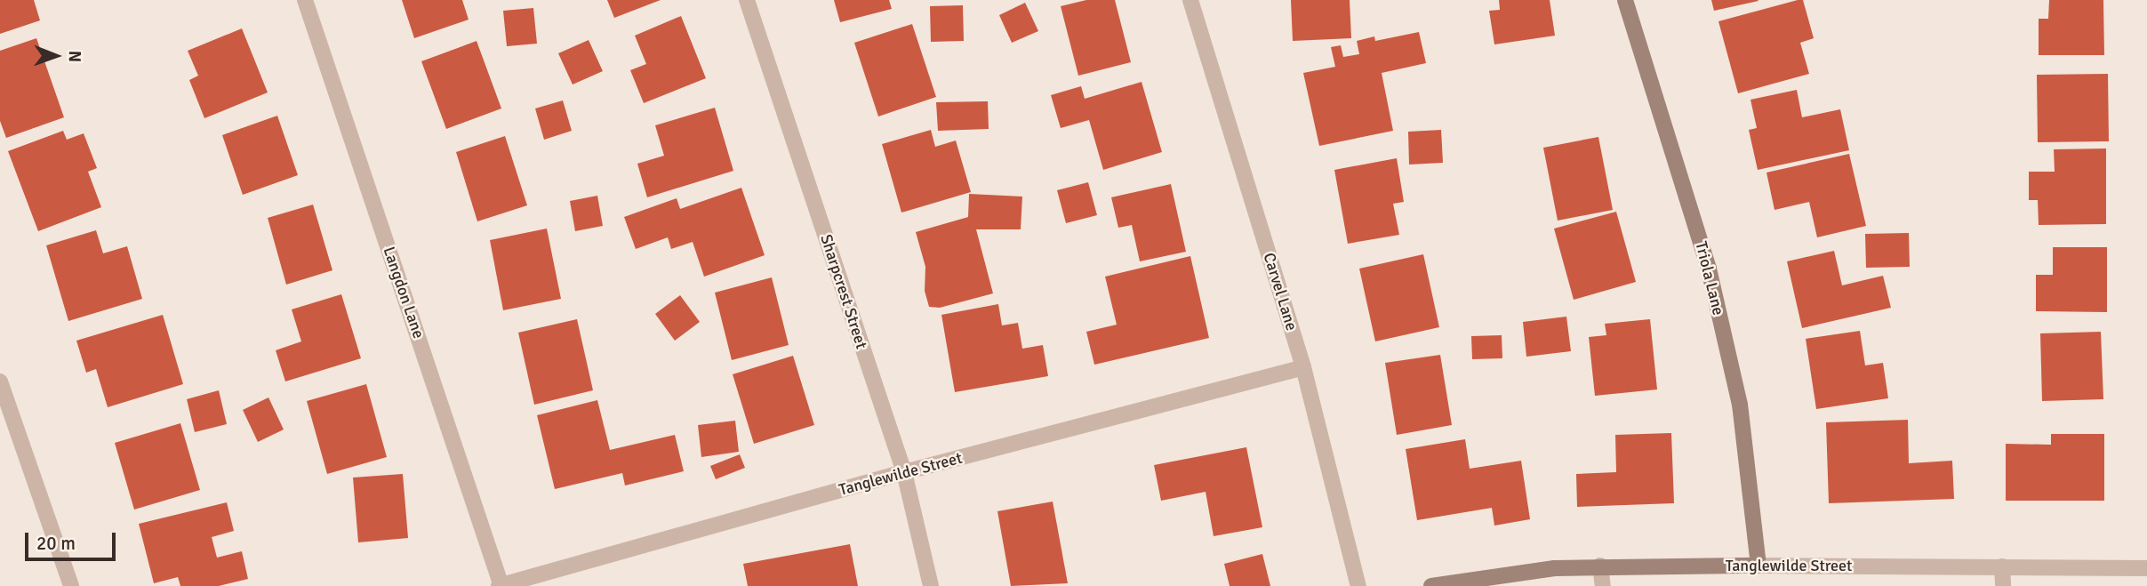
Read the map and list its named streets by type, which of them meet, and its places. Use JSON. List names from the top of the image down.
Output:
{
  "streets": {
    "street": [
      "Triola Lane",
      "Sharpcrest Street",
      "Carvel Lane",
      "Langdon Lane",
      "Tanglewilde Street"
    ]
  },
  "crossings": [
    ["Triola Lane", "Tanglewilde Street"],
    ["Sharpcrest Street", "Tanglewilde Street"],
    ["Carvel Lane", "Tanglewilde Street"],
    ["Langdon Lane", "Tanglewilde Street"]
  ],
  "scale_bar": "20 m",
  "north": "right"
}
